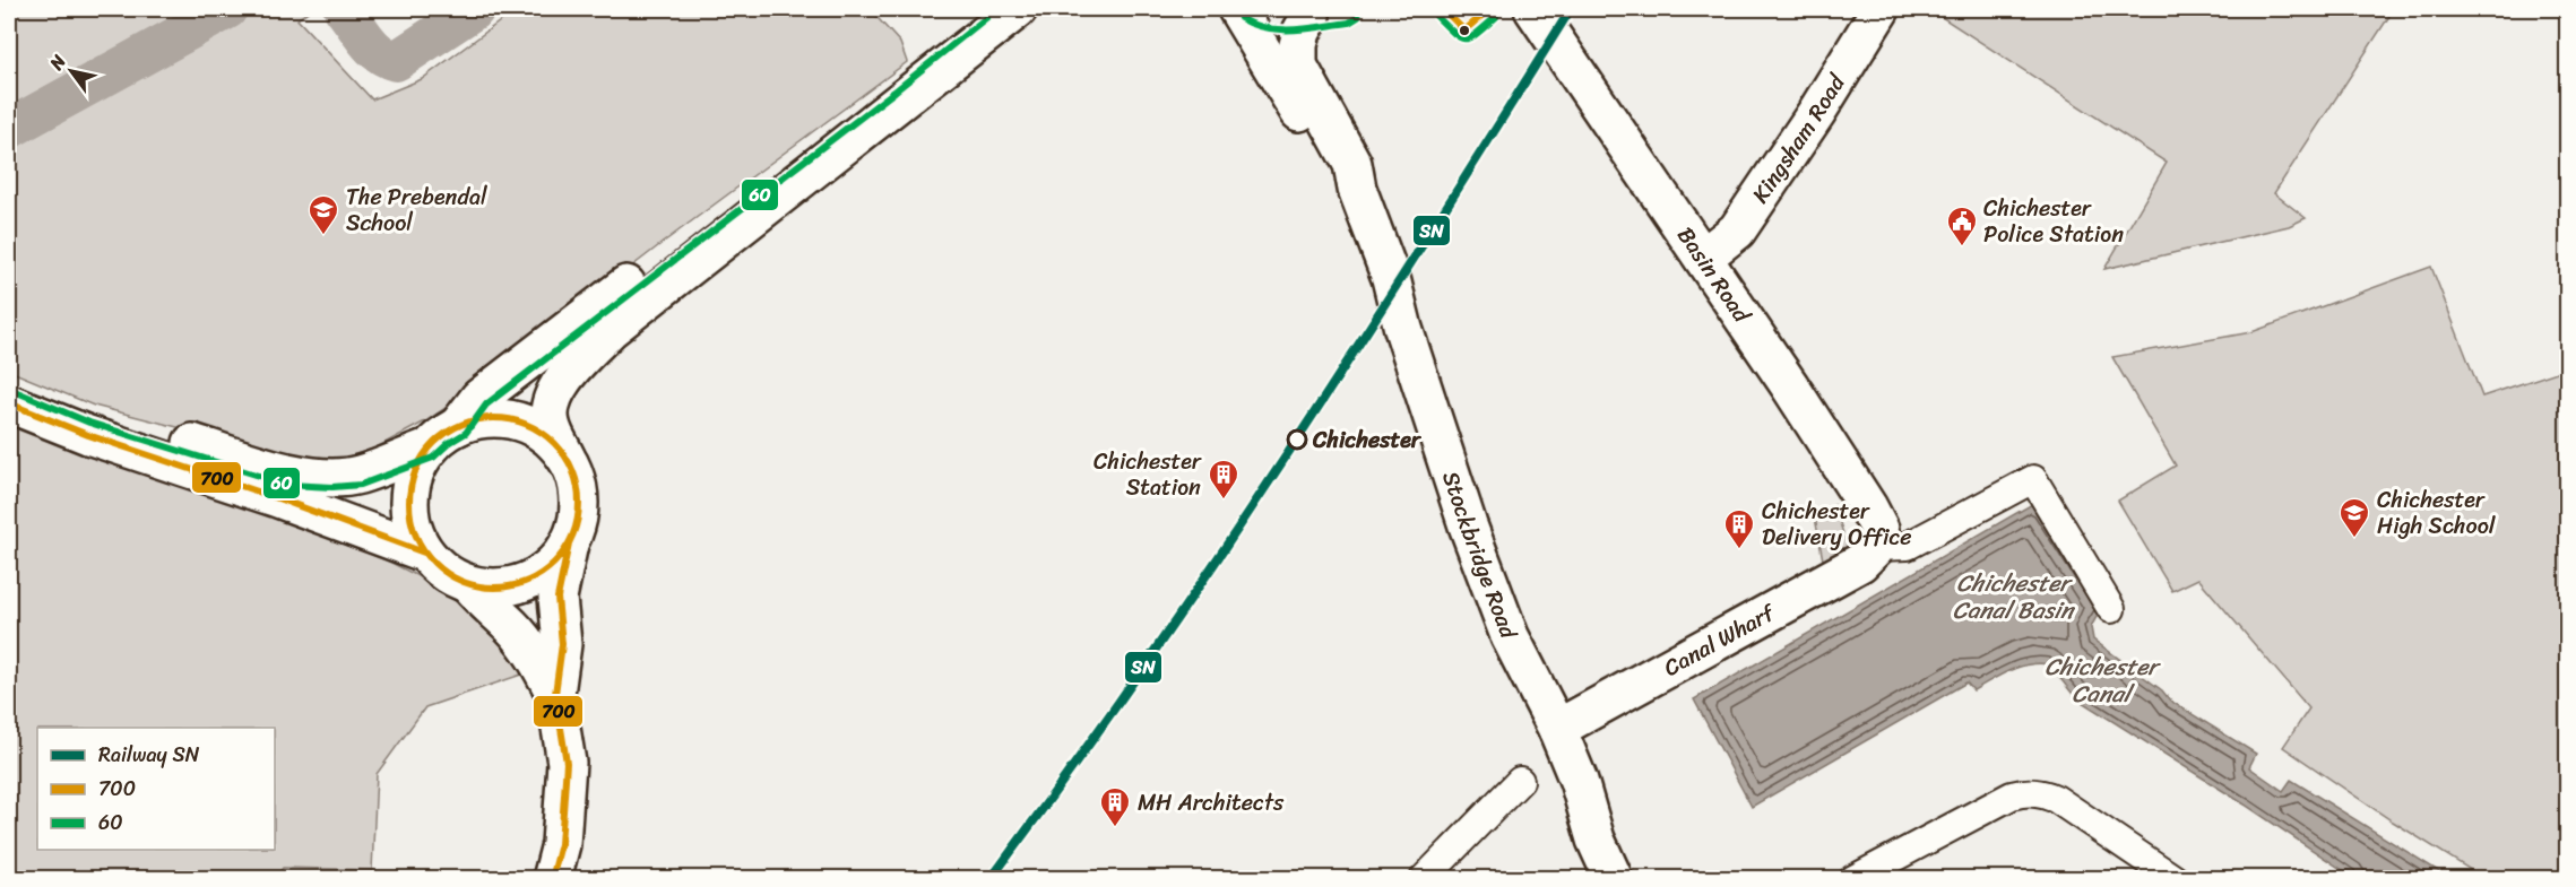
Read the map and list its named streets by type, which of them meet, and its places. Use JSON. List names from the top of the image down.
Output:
{
  "streets": {
    "main road": [
      "Kingsham Road",
      "Basin Road",
      "Stockbridge Road",
      "Canal Wharf"
    ]
  },
  "crossings": [
    ["Kingsham Road", "Basin Road"],
    ["Basin Road", "Canal Wharf"],
    ["Stockbridge Road", "Canal Wharf"]
  ],
  "water": ["Chichester Canal Basin", "Chichester Canal"],
  "places": {
    "school or university": ["The Prebendal School", "Chichester High School"],
    "public building": ["Chichester Police Station"],
    "other": ["Chichester"],
    "building": ["Chichester Station", "Chichester Delivery Office", "MH Architects"]
  },
  "lines": ["rail line SN", "transit line 700", "transit line 60"],
  "legend": ["Railway SN", "700", "60"],
  "north": "top left"
}
